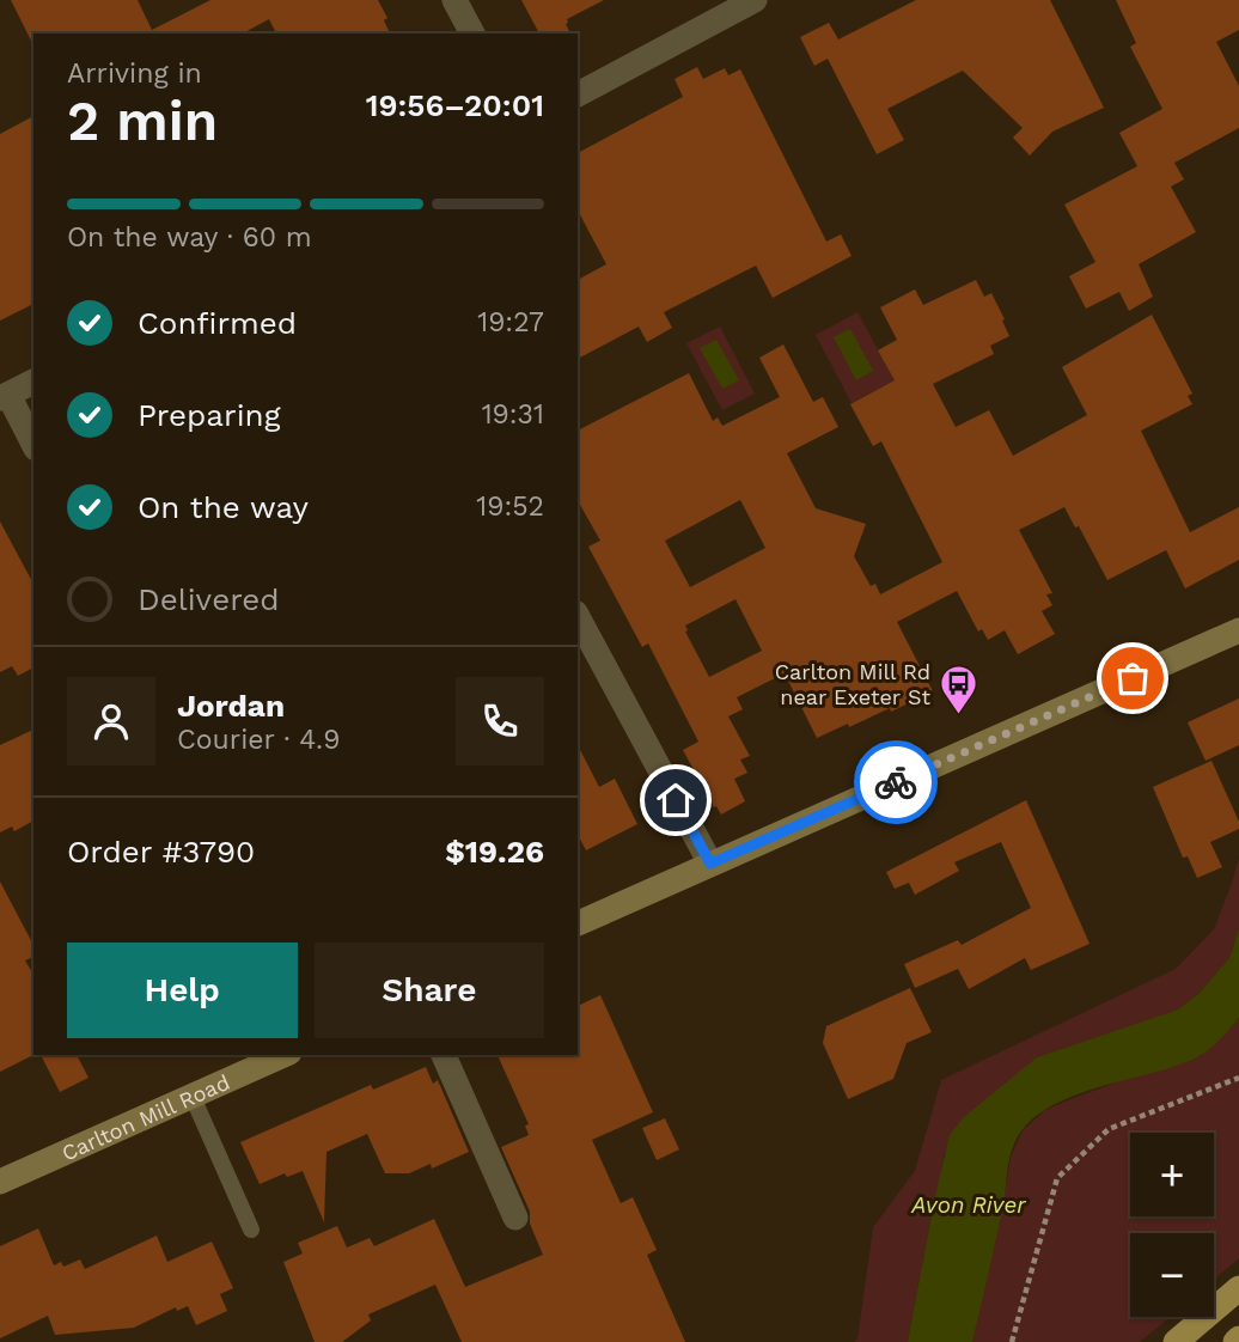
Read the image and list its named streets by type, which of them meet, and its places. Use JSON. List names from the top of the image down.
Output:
{
  "streets": {
    "main road": ["Carlton Mill Road"]
  },
  "water": ["Avon River"],
  "places": {
    "bus stop": ["Carlton Mill Rd near Exeter St"]
  },
  "page": {
    "heading": ["2 min", "Arriving in", "19:56–20:01"],
    "panel": [
      "Jordan",
      "Courier · 4.9",
      "Order #3790",
      "$19.26"
    ],
    "bar": "On the way · 60 m",
    "list": [
      ["Confirmed", "19:27"],
      ["Preparing", "19:31"],
      ["On the way", "19:52"],
      "Delivered"
    ],
    "buttons": ["Help", "Share"],
    "map_buttons": ["+", "−"]
  }
}
